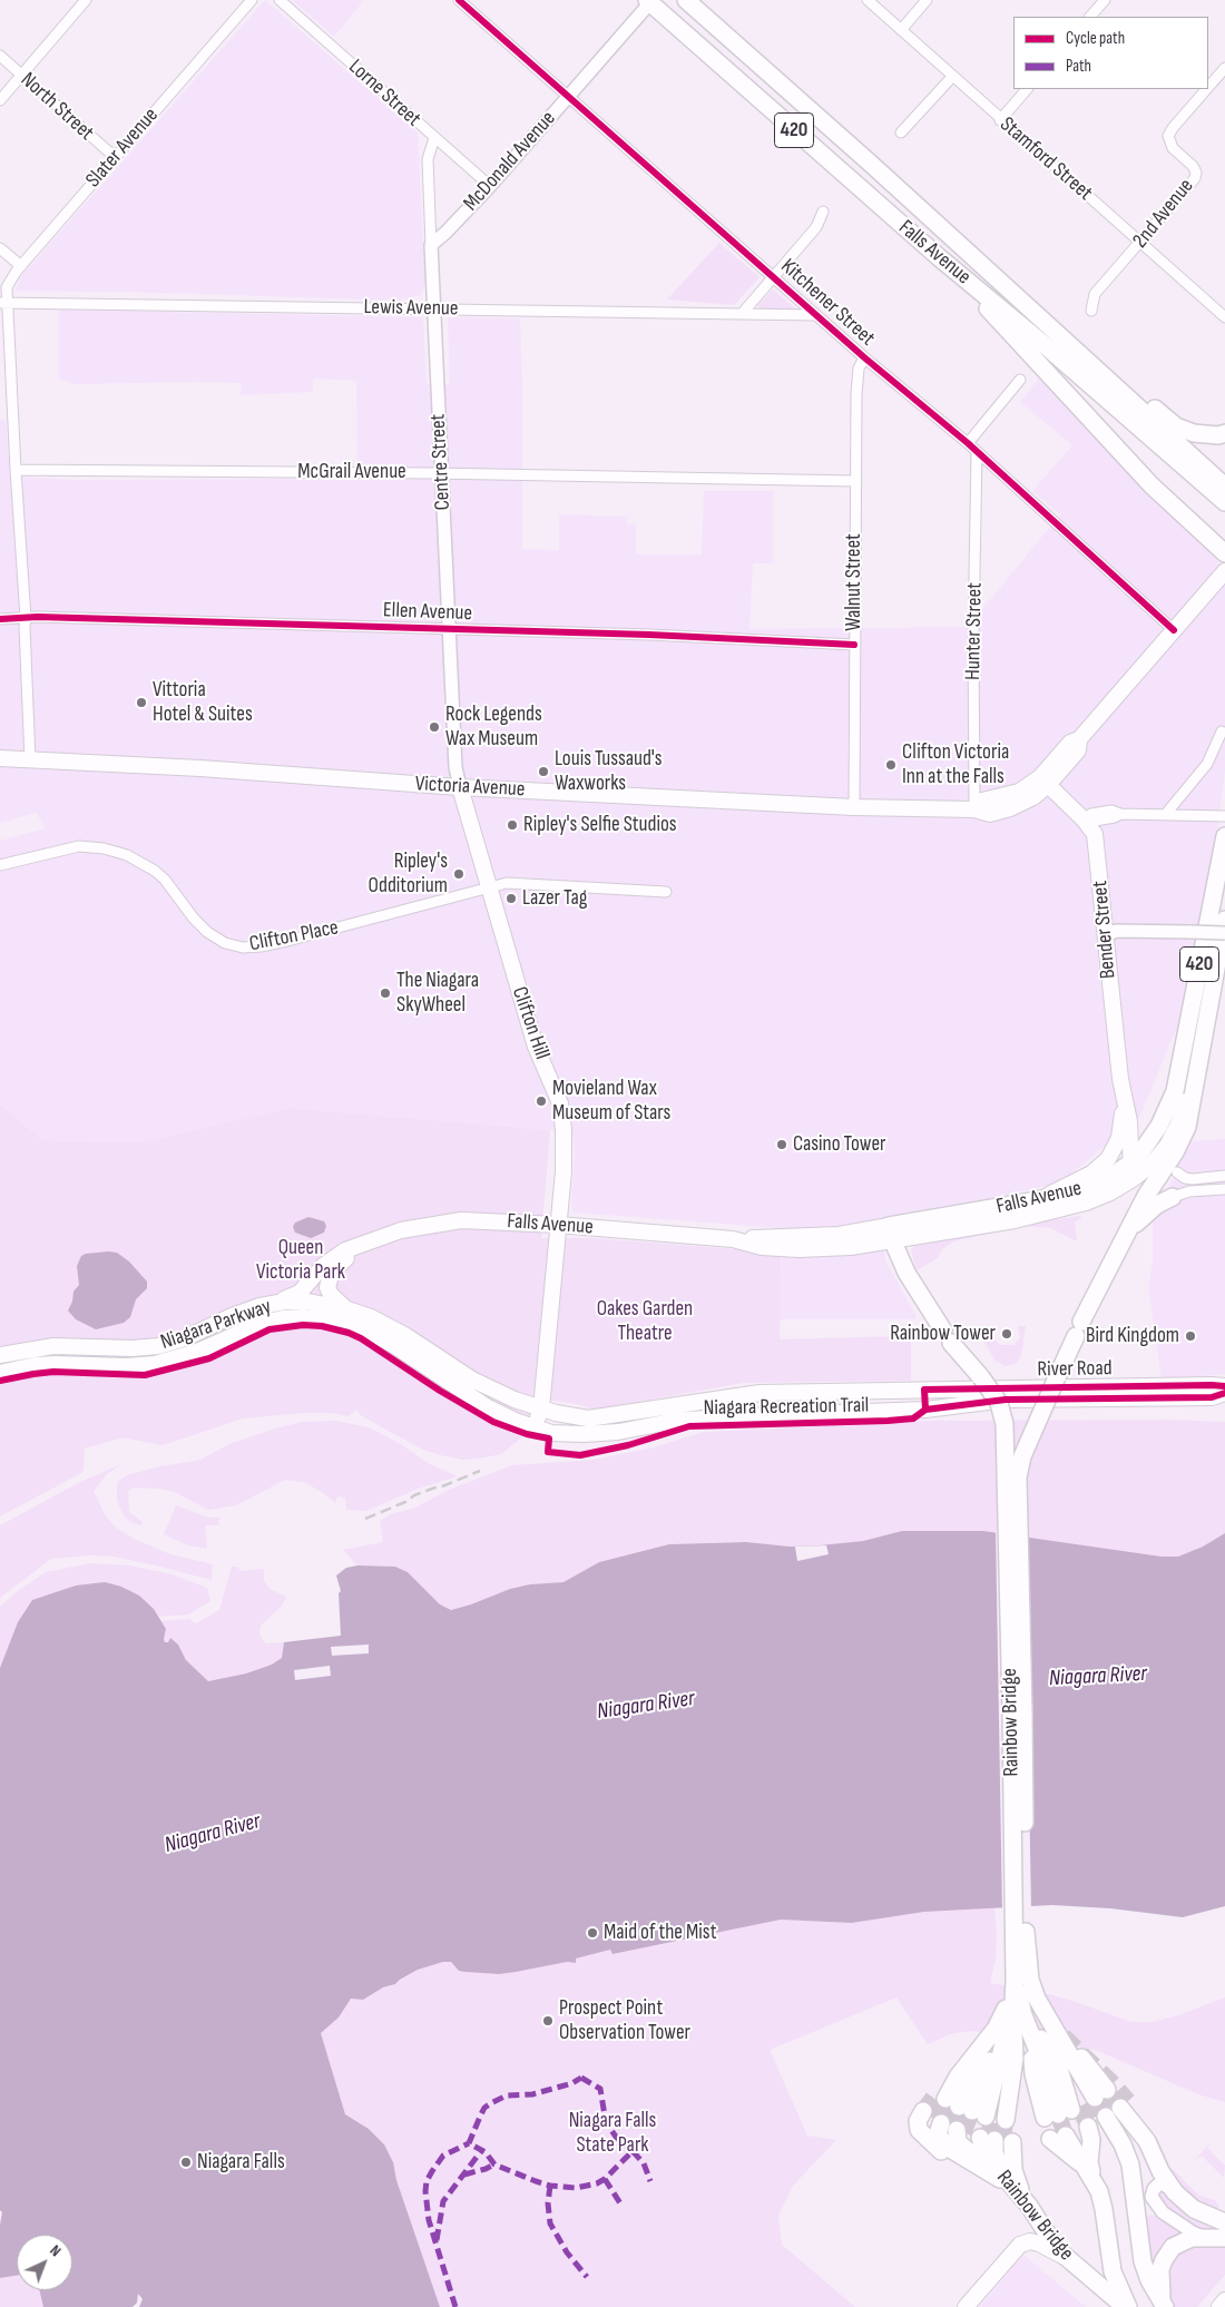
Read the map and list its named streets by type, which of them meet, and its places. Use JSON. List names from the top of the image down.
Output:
{
  "streets": {
    "highway": ["420", "Falls Avenue", "Rainbow Bridge"],
    "main road": [
      "Victoria Avenue",
      "Bender Street",
      "Clifton Hill",
      "Niagara Parkway",
      "River Road"
    ],
    "street": [
      "Lorne Street",
      "North Street",
      "Slater Avenue",
      "Stamford Street",
      "McDonald Avenue",
      "2nd Avenue",
      "Kitchener Street",
      "Lewis Avenue",
      "Centre Street",
      "McGrail Avenue",
      "Walnut Street",
      "Ellen Avenue",
      "Hunter Street",
      "Clifton Place"
    ],
    "cycle path": ["Niagara Recreation Trail"]
  },
  "crossings": [
    ["Lorne Street", "McDonald Avenue"],
    ["Lorne Street", "Centre Street"],
    ["North Street", "Slater Avenue"],
    ["Slater Avenue", "Lewis Avenue"],
    ["Stamford Street", "2nd Avenue"],
    ["McDonald Avenue", "Falls Avenue"],
    ["McDonald Avenue", "Kitchener Street"],
    ["McDonald Avenue", "Centre Street"],
    ["Falls Avenue", "Bender Street"],
    ["Falls Avenue", "Clifton Hill"],
    ["Falls Avenue", "Niagara Parkway"],
    ["Falls Avenue", "Rainbow Bridge"],
    ["Kitchener Street", "Lewis Avenue"],
    ["Kitchener Street", "Walnut Street"],
    ["Kitchener Street", "Hunter Street"],
    ["Kitchener Street", "Victoria Avenue"],
    ["Lewis Avenue", "Centre Street"],
    ["Centre Street", "McGrail Avenue"],
    ["Centre Street", "Ellen Avenue"],
    ["Centre Street", "Victoria Avenue"],
    ["Centre Street", "Clifton Hill"],
    ["McGrail Avenue", "Walnut Street"],
    ["Walnut Street", "Ellen Avenue"],
    ["Walnut Street", "Victoria Avenue"],
    ["Hunter Street", "Victoria Avenue"],
    ["Victoria Avenue", "Bender Street"],
    ["Victoria Avenue", "Clifton Hill"],
    ["Clifton Place", "Clifton Hill"],
    ["Clifton Hill", "Niagara Parkway"],
    ["Clifton Hill", "River Road"],
    ["Niagara Parkway", "River Road"]
  ],
  "water": ["Niagara River"],
  "parks": ["Queen Victoria Park", "Oakes Garden Theatre", "Niagara Falls State Park"],
  "places": [
    "Vittoria Hotel & Suites",
    "Rock Legends Wax Museum",
    "Clifton Victoria Inn at the Falls",
    "Louis Tussaud's Waxworks",
    "Ripley's Selfie Studios",
    "Ripley's Odditorium",
    "Lazer Tag",
    "The Niagara SkyWheel",
    "Movieland Wax Museum of Stars",
    "Casino Tower",
    "Rainbow Tower",
    "Bird Kingdom",
    "Maid of the Mist",
    "Prospect Point Observation Tower",
    "Niagara Falls"
  ],
  "legend": ["Cycle path", "Path"],
  "north": "top right"
}
